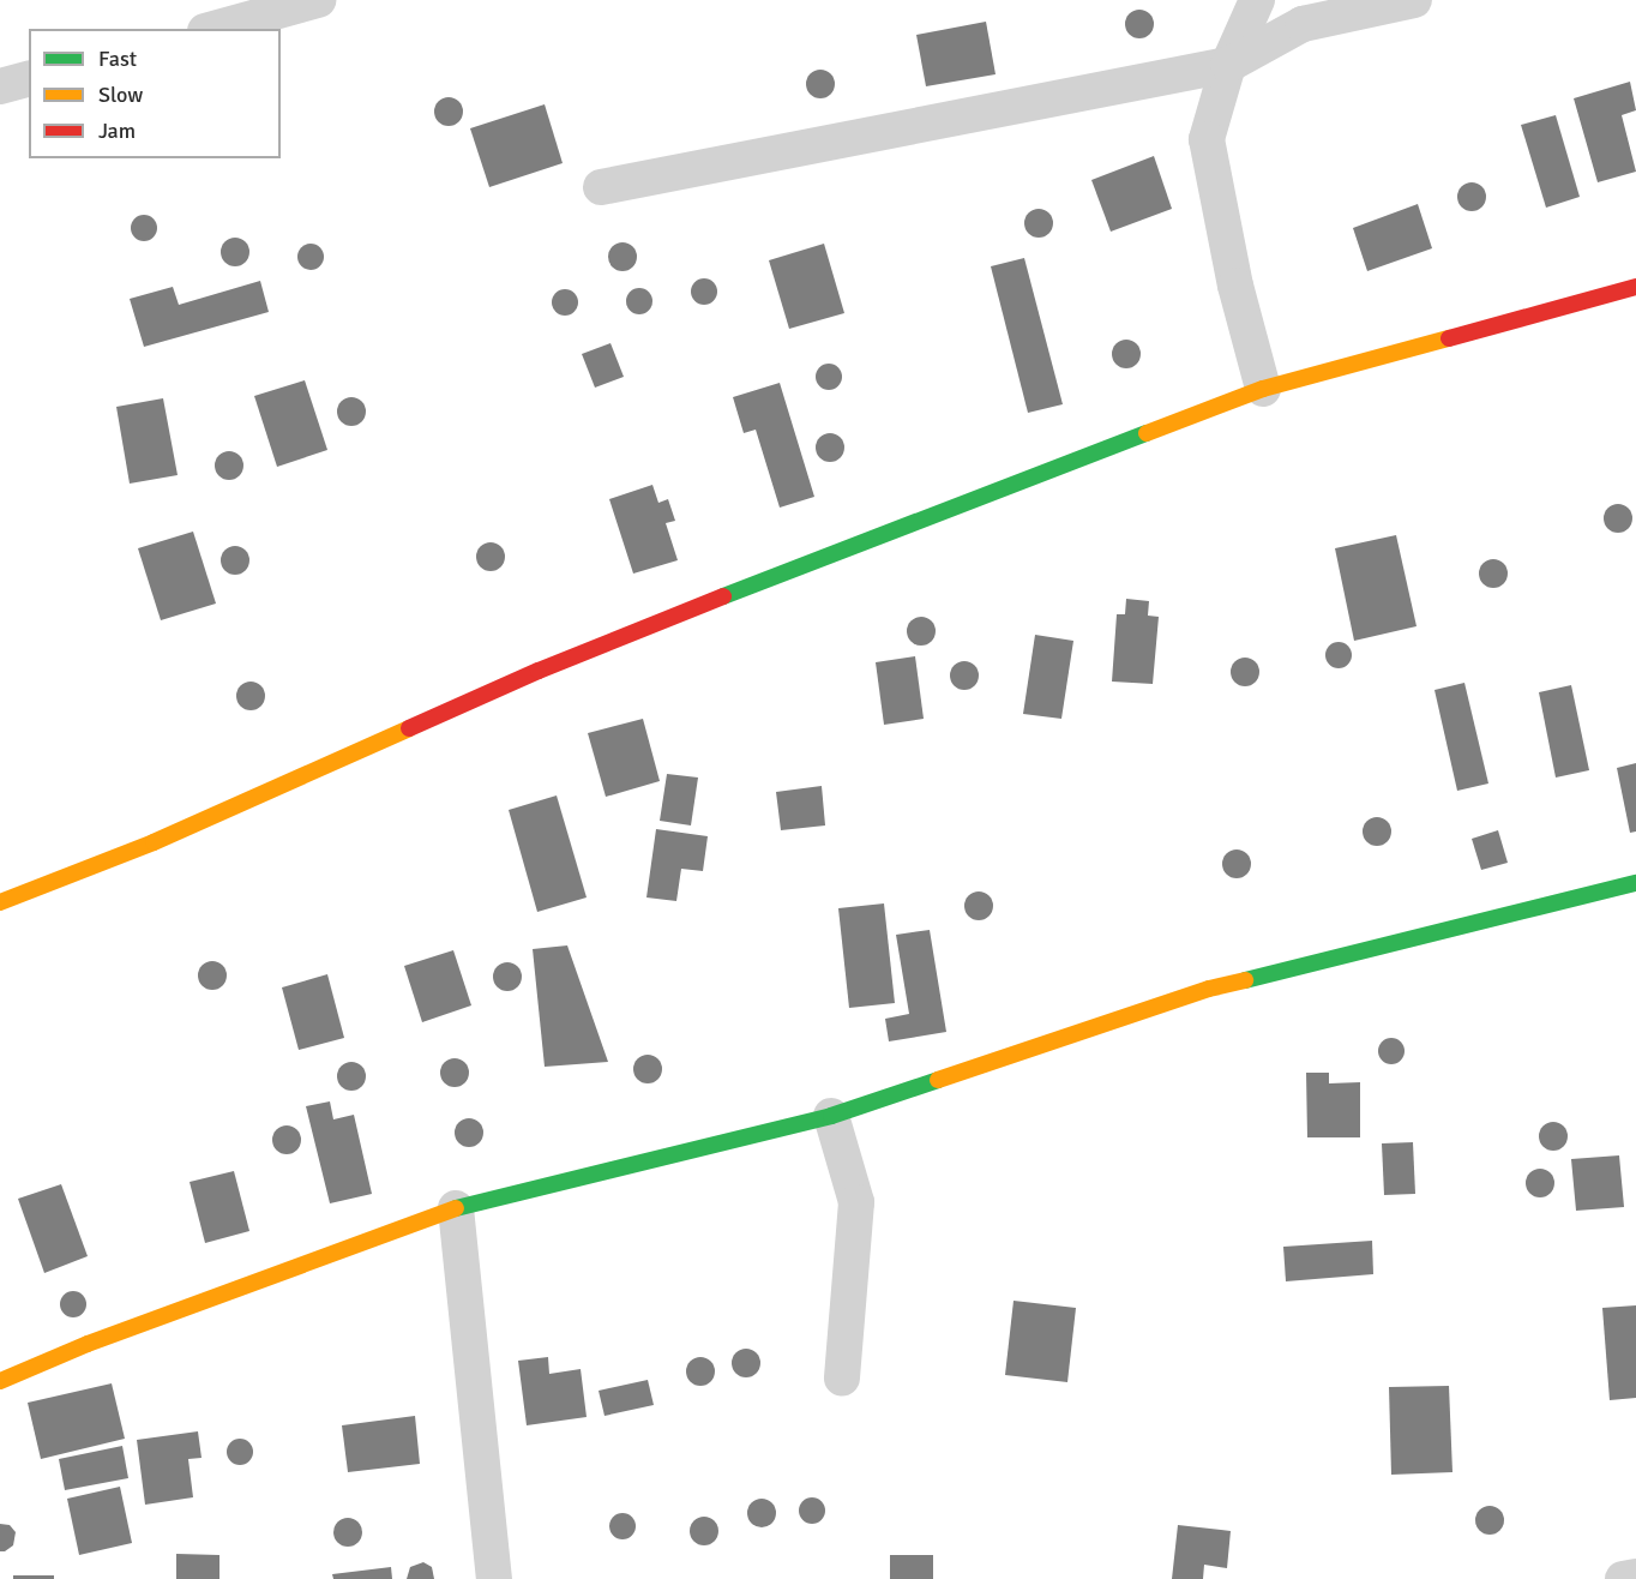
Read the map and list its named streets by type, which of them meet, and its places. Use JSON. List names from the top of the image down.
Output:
{
  "legend": ["Fast", "Slow", "Jam"]
}
